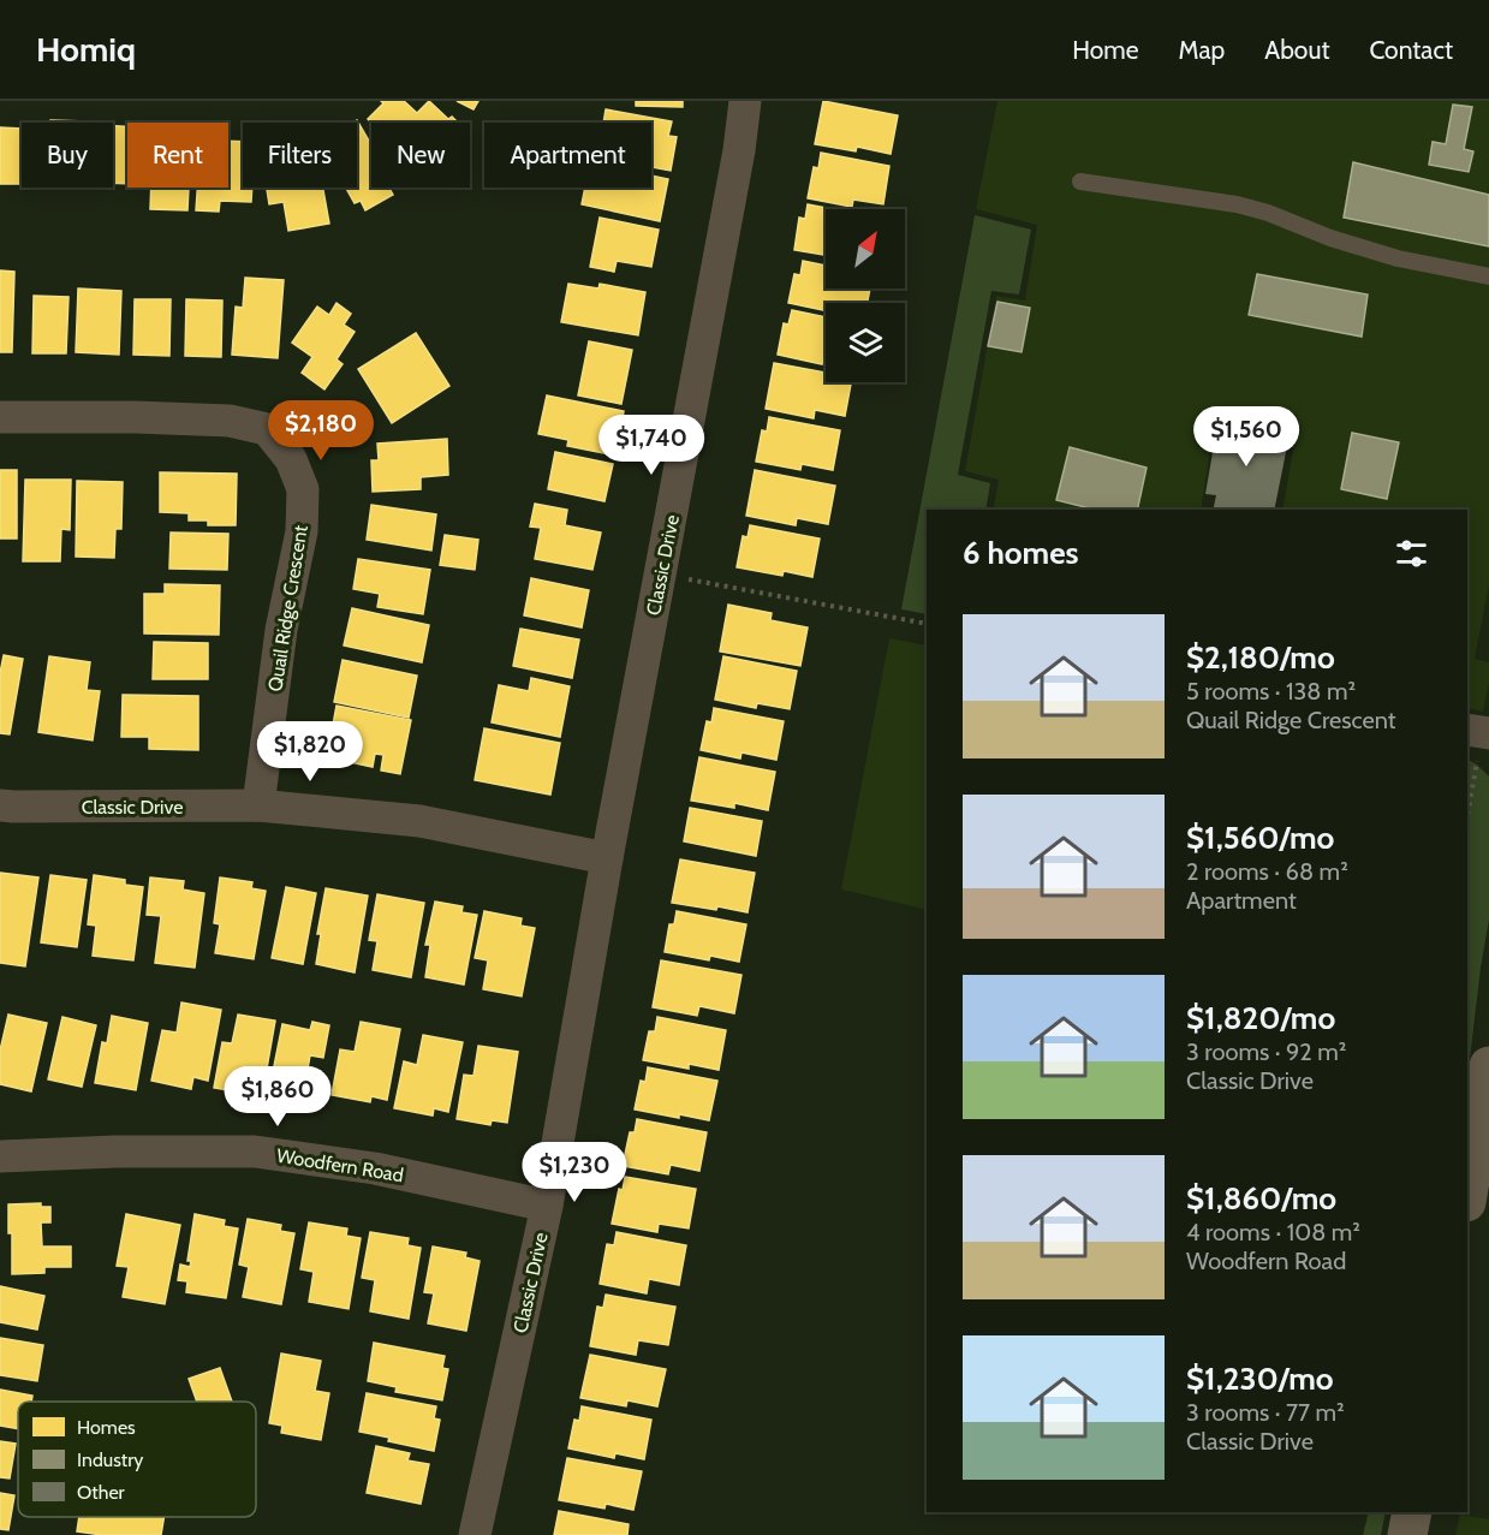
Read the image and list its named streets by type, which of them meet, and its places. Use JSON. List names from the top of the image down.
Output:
{
  "streets": {
    "street": ["Classic Drive", "Quail Ridge Crescent", "Woodfern Road"]
  },
  "crossings": [
    ["Classic Drive", "Quail Ridge Crescent"],
    ["Classic Drive", "Woodfern Road"]
  ],
  "legend": ["Homes", "Industry", "Other"],
  "north": "top right",
  "page": {
    "header": "Homiq",
    "nav": [
      "Home",
      "Map",
      "About",
      "Contact"
    ],
    "chip": [
      "Buy",
      "Rent",
      "Filters",
      "New",
      "Apartment"
    ],
    "price": [
      "$2,180",
      "$1,560",
      "$1,740",
      "$1,820",
      "$1,860",
      "$1,230"
    ],
    "heading": "6 homes",
    "list": [
      {
        "name": "$2,180/mo",
        "note": "5 rooms · 138 m² · Quail Ridge Crescent"
      },
      {
        "name": "$1,560/mo",
        "note": "2 rooms · 68 m² · Apartment"
      },
      {
        "name": "$1,820/mo",
        "note": "3 rooms · 92 m² · Classic Drive"
      },
      {
        "name": "$1,860/mo",
        "note": "4 rooms · 108 m² · Woodfern Road"
      },
      {
        "name": "$1,230/mo",
        "note": "3 rooms · 77 m² · Classic Drive"
      }
    ]
  }
}
